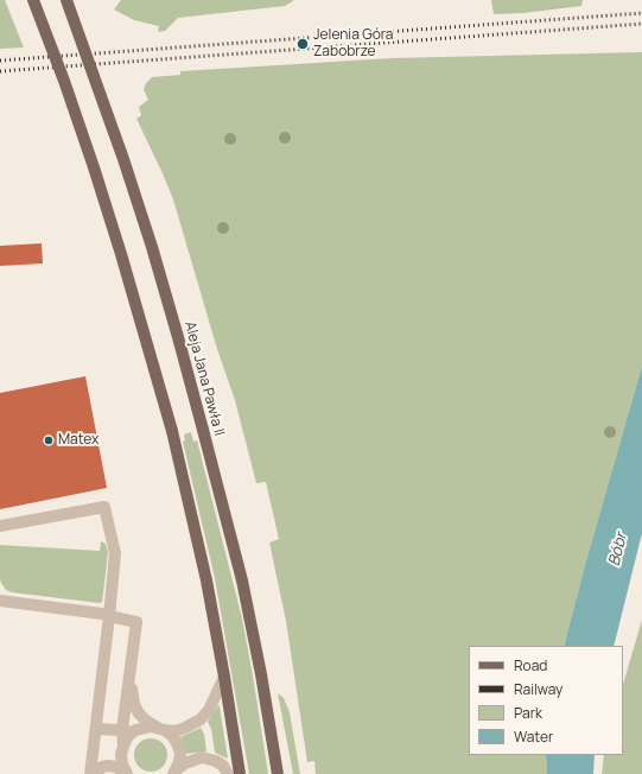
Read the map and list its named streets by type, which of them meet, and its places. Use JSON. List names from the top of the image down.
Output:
{
  "streets": {
    "main road": ["Aleja Jana Pawła II"]
  },
  "water": ["Bóbr"],
  "places": ["Jelenia Góra Zabobrze", "Matex"],
  "legend": [
    "Road",
    "Railway",
    "Park",
    "Water"
  ]
}
